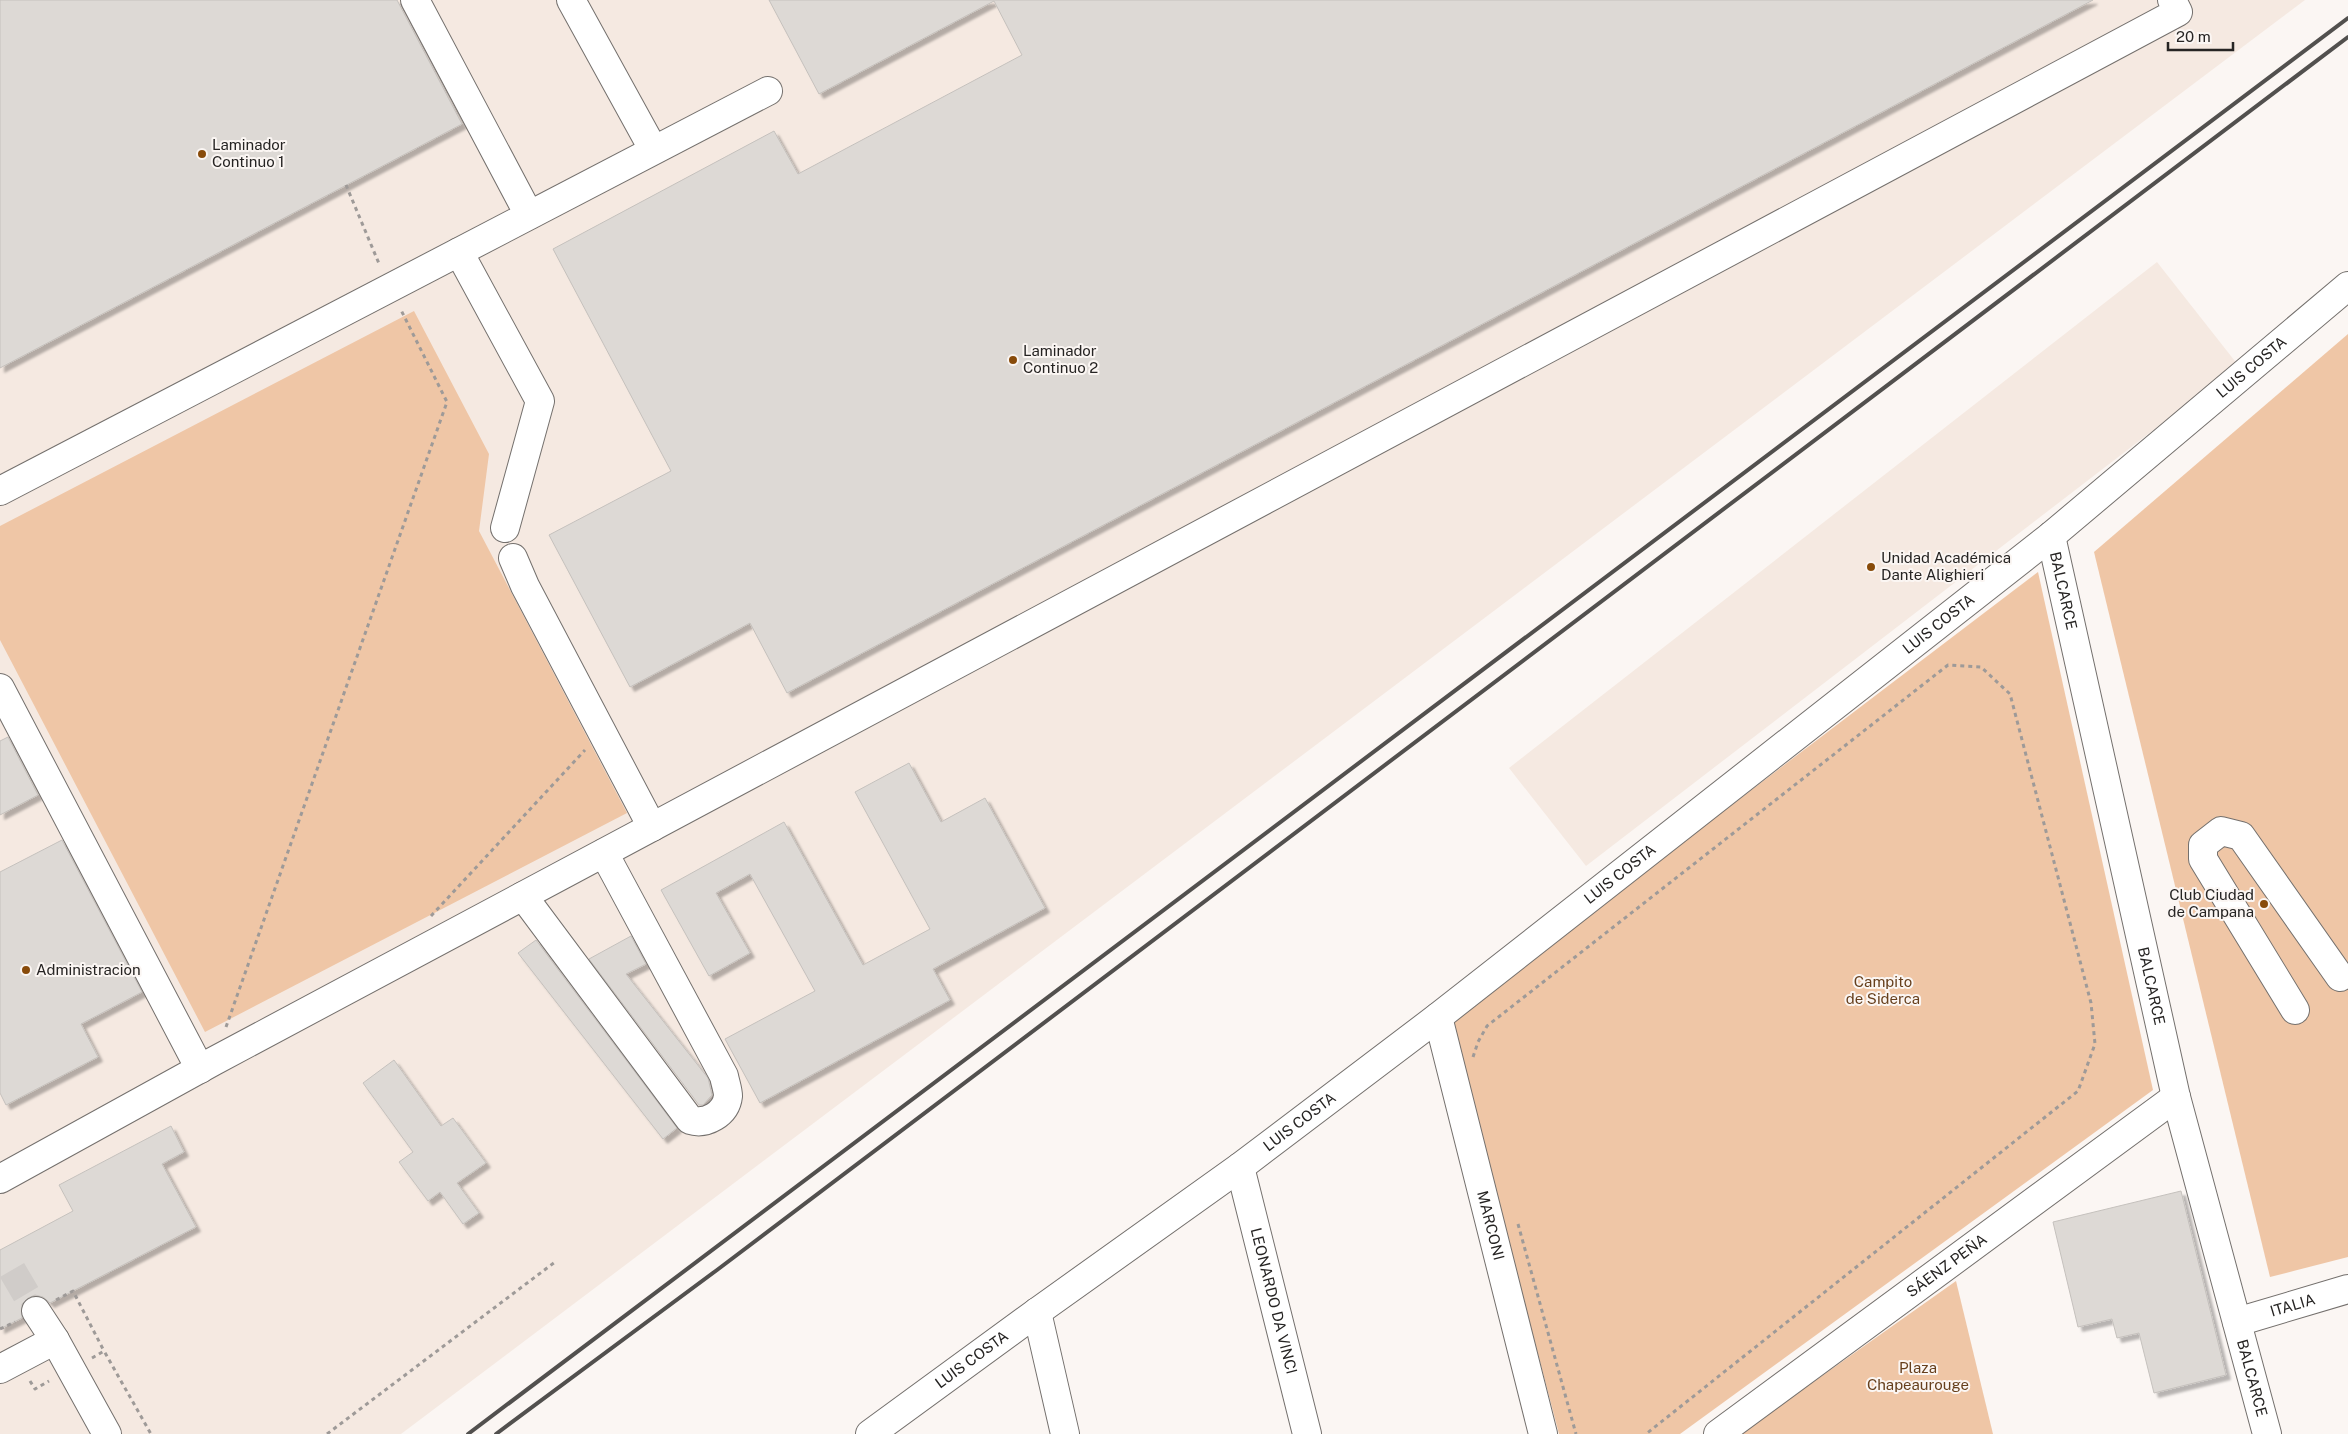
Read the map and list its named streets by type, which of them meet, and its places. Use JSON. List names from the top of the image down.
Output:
{
  "streets": {
    "street": [
      "LUIS COSTA",
      "BALCARCE",
      "MARCONI",
      "SÁENZ PEÑA",
      "LEONARDO DA VINCI",
      "ITALIA"
    ]
  },
  "crossings": [
    ["LUIS COSTA", "BALCARCE"],
    ["LUIS COSTA", "MARCONI"],
    ["LUIS COSTA", "LEONARDO DA VINCI"],
    ["BALCARCE", "SÁENZ PEÑA"],
    ["BALCARCE", "ITALIA"]
  ],
  "parks": ["Campito de Siderca", "Plaza Chapeaurouge"],
  "places": [
    "Laminador Continuo 1",
    "Laminador Continuo 2",
    "Unidad Académica Dante Alighieri",
    "Club Ciudad de Campana",
    "Administracion"
  ],
  "scale_bar": "20 m"
}
